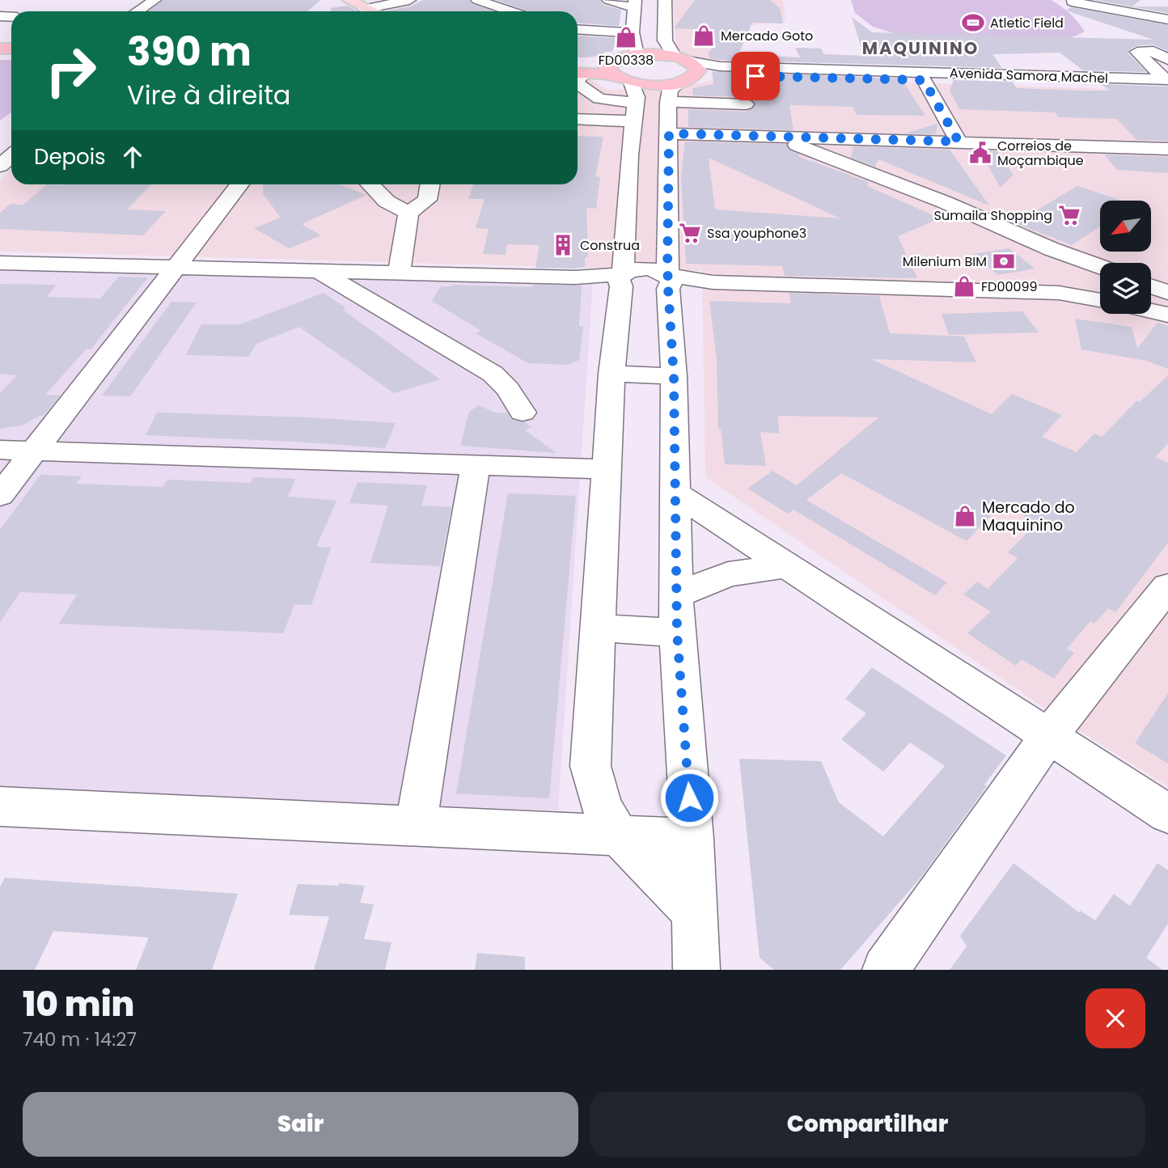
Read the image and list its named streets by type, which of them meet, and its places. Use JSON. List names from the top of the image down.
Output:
{
  "streets": {
    "street": ["Avenida Samora Machel"]
  },
  "districts": ["MAQUININO"],
  "places": {
    "sports": ["Atletic Field"],
    "shop": [
      "Mercado Goto",
      "FD00338",
      "FD00099",
      "Mercado do Maquinino"
    ],
    "public building": ["Correios de Moçambique"],
    "supermarket": ["Sumaila Shopping", "Ssa youphone3"],
    "building": ["Construa"],
    "bank": ["Milenium BIM"]
  },
  "north": "bottom left",
  "page": {
    "turn": ["390 m", "Vire à direita"],
    "then": "Depois",
    "heading": ["10 min", "740 m · 14:27"],
    "buttons": ["Sair", "Compartilhar"]
  }
}
